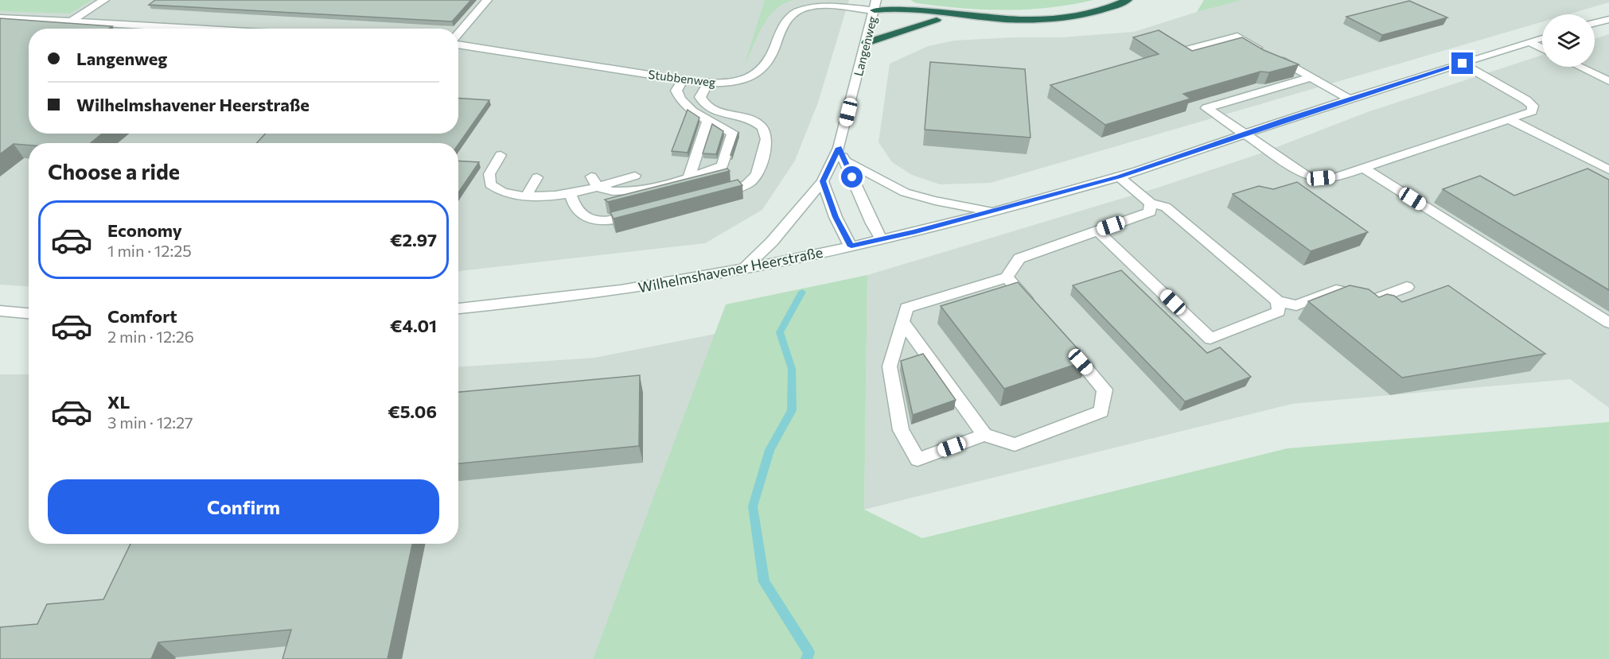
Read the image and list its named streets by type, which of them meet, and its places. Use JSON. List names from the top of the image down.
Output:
{
  "streets": {
    "street": ["Langenweg", "Stubbenweg", "Wilhelmshavener Heerstraße"]
  },
  "crossings": [
    ["Langenweg", "Stubbenweg"],
    ["Langenweg", "Wilhelmshavener Heerstraße"]
  ],
  "page": {
    "banner": ["Langenweg", "Wilhelmshavener Heerstraße"],
    "heading": "Choose a ride",
    "list": [
      {
        "name": "Economy",
        "note": "1 min · 12:25",
        "value": "€2.97"
      },
      {
        "name": "Comfort",
        "note": "2 min · 12:26",
        "value": "€4.01"
      },
      {
        "name": "XL",
        "note": "3 min · 12:27",
        "value": "€5.06"
      }
    ],
    "buttons": "Confirm"
  }
}
